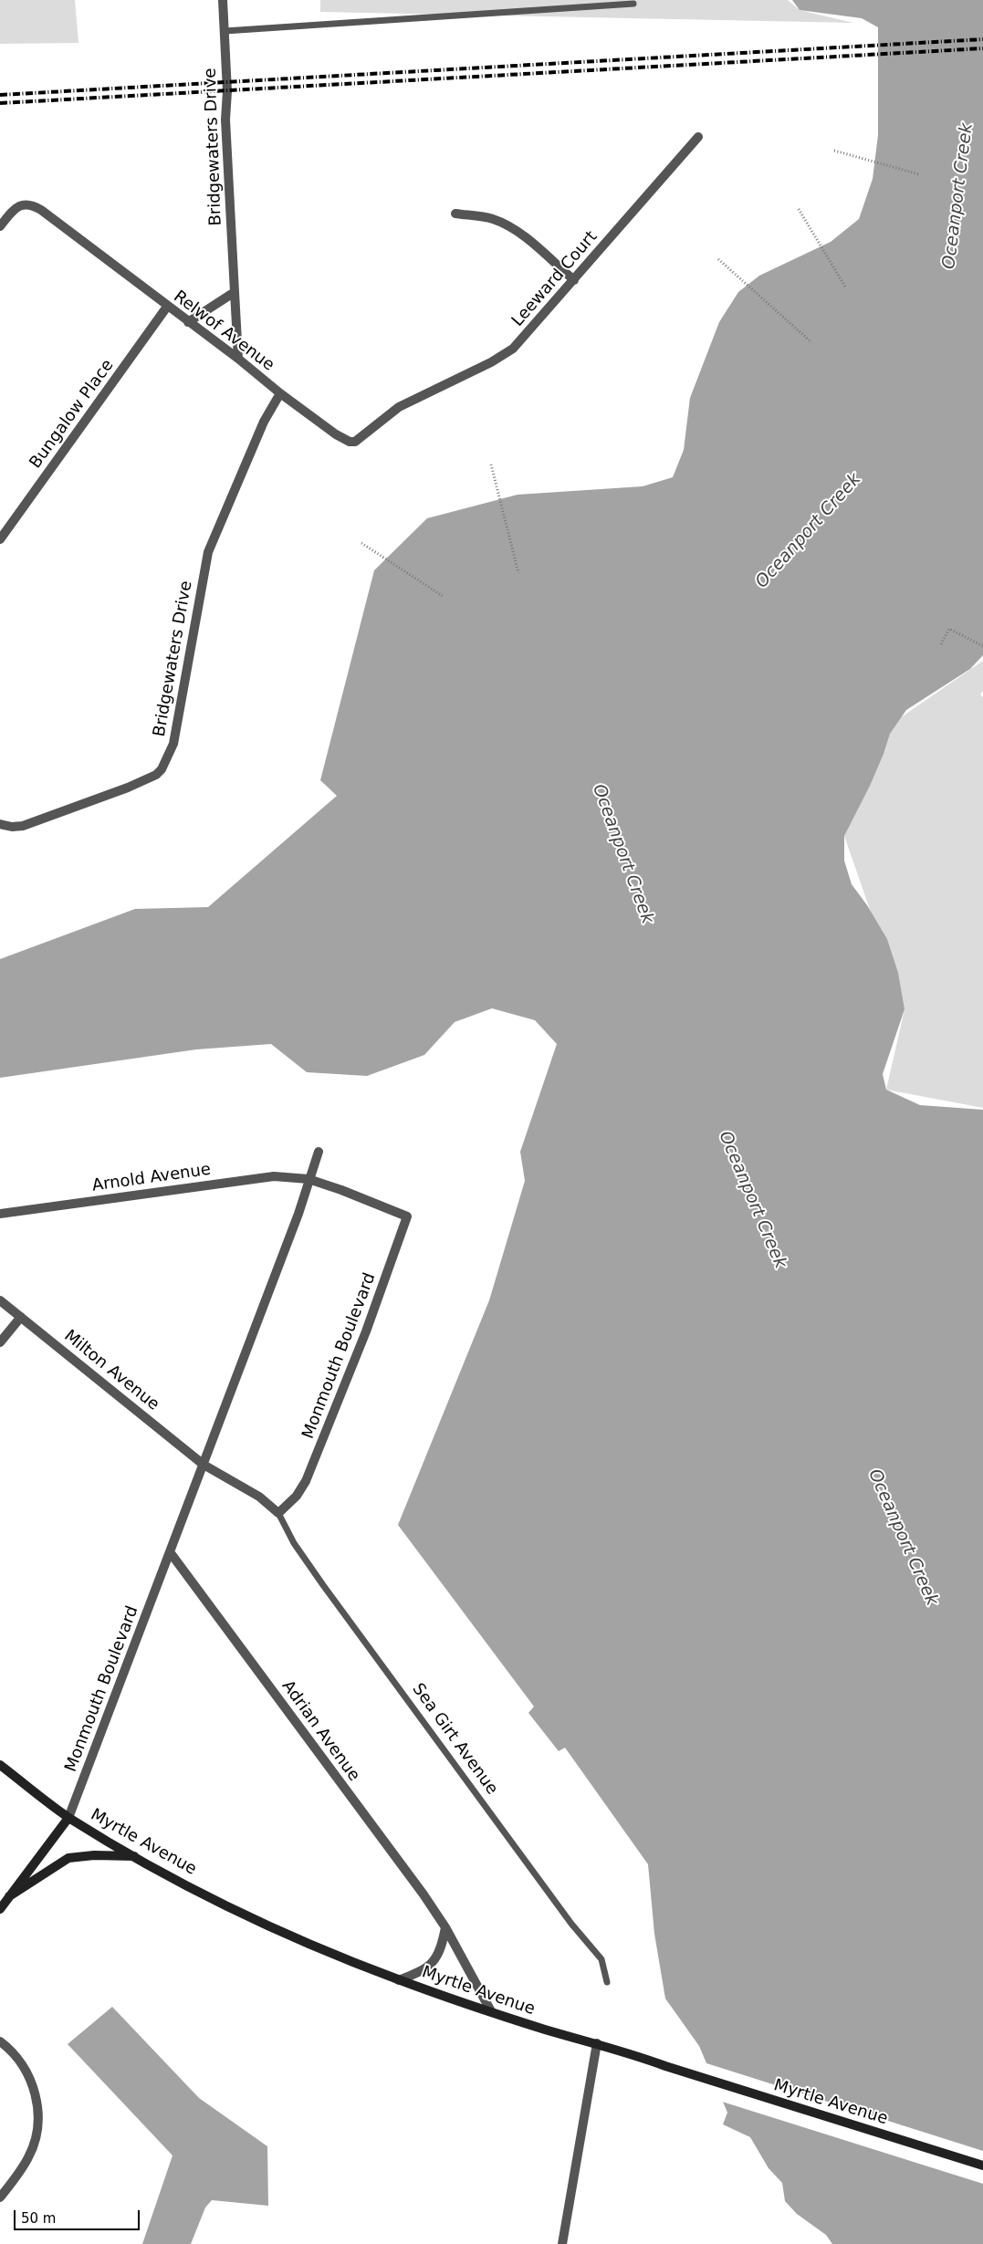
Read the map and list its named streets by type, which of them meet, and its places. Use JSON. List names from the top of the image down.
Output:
{
  "streets": {
    "main road": ["Monmouth Boulevard", "Myrtle Avenue"],
    "street": [
      "Bridgewaters Drive",
      "Leeward Court",
      "Relwof Avenue",
      "Bungalow Place",
      "Arnold Avenue",
      "Milton Avenue",
      "Adrian Avenue"
    ],
    "lane": ["Sea Girt Avenue"]
  },
  "crossings": [
    ["Bridgewaters Drive", "Relwof Avenue"],
    ["Leeward Court", "Relwof Avenue"],
    ["Relwof Avenue", "Bungalow Place"],
    ["Arnold Avenue", "Monmouth Boulevard"],
    ["Monmouth Boulevard", "Milton Avenue"],
    ["Monmouth Boulevard", "Adrian Avenue"],
    ["Monmouth Boulevard", "Sea Girt Avenue"],
    ["Monmouth Boulevard", "Myrtle Avenue"],
    ["Adrian Avenue", "Myrtle Avenue"]
  ],
  "water": ["Oceanport Creek"],
  "scale_bar": "50 m"
}
